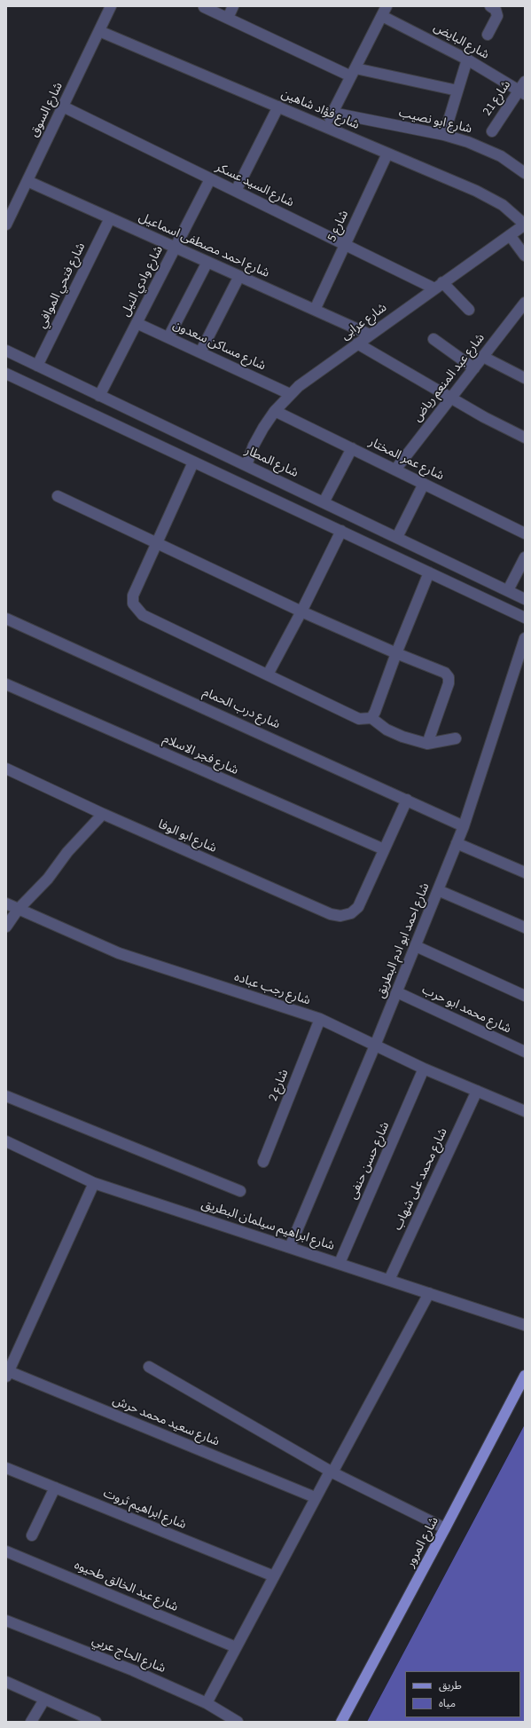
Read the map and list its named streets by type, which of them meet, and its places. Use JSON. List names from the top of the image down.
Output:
{
  "streets": {
    "main road": ["شارع المرور"],
    "street": [
      "شارع البايض",
      "شارع 21",
      "شارع السوق",
      "شارع فؤاد شاهين",
      "شارع ابو نصيب",
      "شارع السيد عسكر",
      "شارع 5",
      "شارع احمد مصطفى اسماعيل",
      "شارع وادي النيل",
      "شارع فتحي الموافي",
      "شارع عرابى",
      "شارع مساكن سعدون",
      "شارع عبد المنعم رياض",
      "شارع عمر المختار",
      "شارع المطار",
      "شارع درب الحمام",
      "شارع فجر الاسلام",
      "شارع ابو الوفا",
      "شارع احمد ابو ادم البطريق",
      "شارع رجب عباده",
      "شارع محمد ابو حرب",
      "شارع 2",
      "شارع حسن حنفى",
      "شارع محمد على شهاب",
      "شارع ابراهيم سيلمان البطريق",
      "شارع سعيد محمد حرش",
      "شارع ابراهيم ثروت",
      "شارع عبد الخالق طحيوه",
      "شارع الحاج عربي"
    ]
  },
  "crossings": [
    ["شارع البايض", "شارع 21"],
    ["شارع السوق", "شارع فؤاد شاهين"],
    ["شارع السوق", "شارع السيد عسكر"],
    ["شارع السوق", "شارع احمد مصطفى اسماعيل"],
    ["شارع فؤاد شاهين", "شارع 5"],
    ["شارع فؤاد شاهين", "شارع عرابى"],
    ["شارع السيد عسكر", "شارع 5"],
    ["شارع السيد عسكر", "شارع وادي النيل"],
    ["شارع السيد عسكر", "شارع عرابى"],
    ["شارع 5", "شارع احمد مصطفى اسماعيل"],
    ["شارع احمد مصطفى اسماعيل", "شارع وادي النيل"],
    ["شارع احمد مصطفى اسماعيل", "شارع فتحي الموافي"],
    ["شارع احمد مصطفى اسماعيل", "شارع عرابى"],
    ["شارع وادي النيل", "شارع مساكن سعدون"],
    ["شارع وادي النيل", "شارع المطار"],
    ["شارع فتحي الموافي", "شارع المطار"],
    ["شارع عرابى", "شارع مساكن سعدون"],
    ["شارع عرابى", "شارع عمر المختار"],
    ["شارع عرابى", "شارع المطار"],
    ["شارع عبد المنعم رياض", "شارع عمر المختار"],
    ["شارع درب الحمام", "شارع احمد ابو ادم البطريق"],
    ["شارع فجر الاسلام", "شارع ابو الوفا"],
    ["شارع احمد ابو ادم البطريق", "شارع رجب عباده"],
    ["شارع احمد ابو ادم البطريق", "شارع محمد ابو حرب"],
    ["شارع احمد ابو ادم البطريق", "شارع ابراهيم سيلمان البطريق"],
    ["شارع رجب عباده", "شارع 2"],
    ["شارع رجب عباده", "شارع حسن حنفى"],
    ["شارع رجب عباده", "شارع محمد على شهاب"],
    ["شارع حسن حنفى", "شارع ابراهيم سيلمان البطريق"],
    ["شارع محمد على شهاب", "شارع ابراهيم سيلمان البطريق"]
  ],
  "legend": ["طريق", "مياه"]
}
